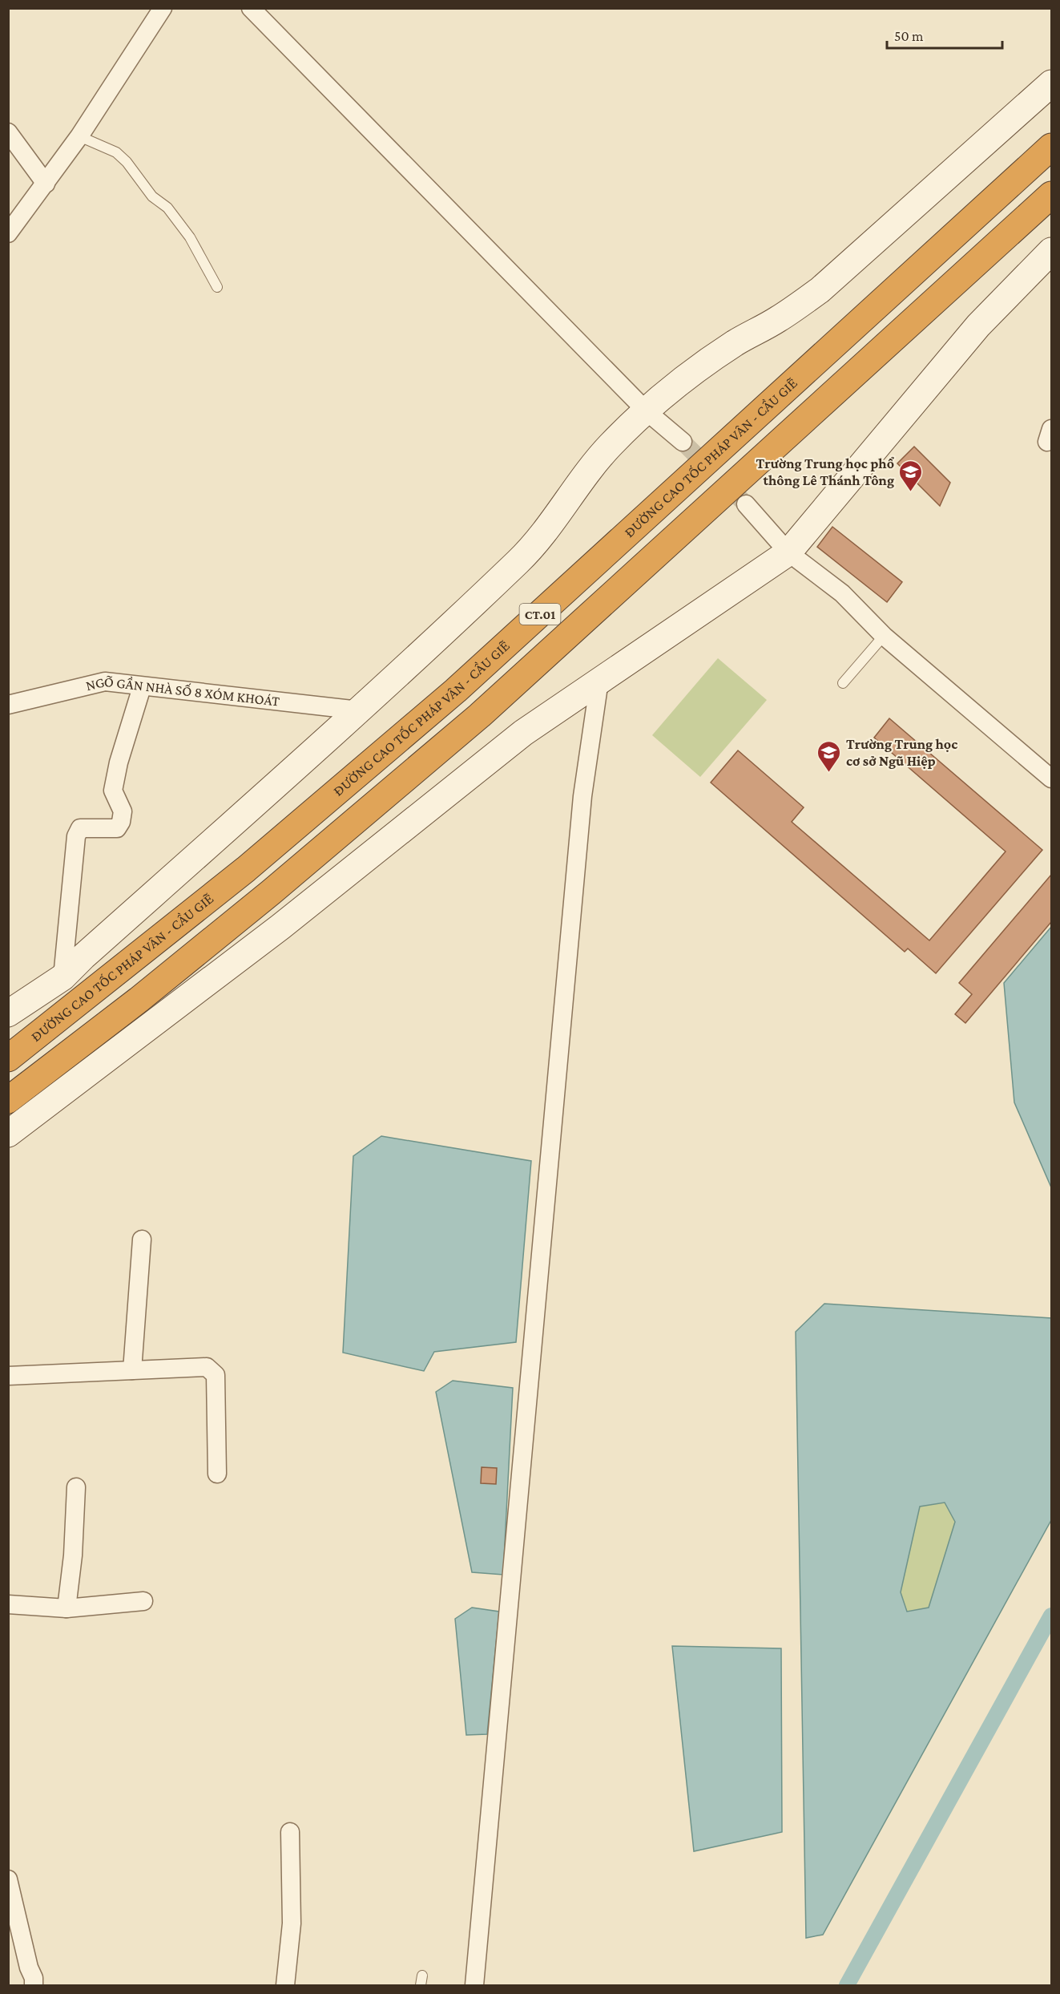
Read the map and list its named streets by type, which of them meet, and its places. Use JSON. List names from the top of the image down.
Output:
{
  "streets": {
    "highway": ["ĐƯỜNG CAO TỐC PHÁP VÂN - CẦU GIẼ", "CT.01"],
    "street": ["NGÕ GẦN NHÀ SỐ 8 XÓM KHOÁT"]
  },
  "places": {
    "school or university": ["Trường Trung học phổ thông Lê Thánh Tông", "Trường Trung học cơ sở Ngũ Hiệp"]
  },
  "scale_bar": "50 m"
}
